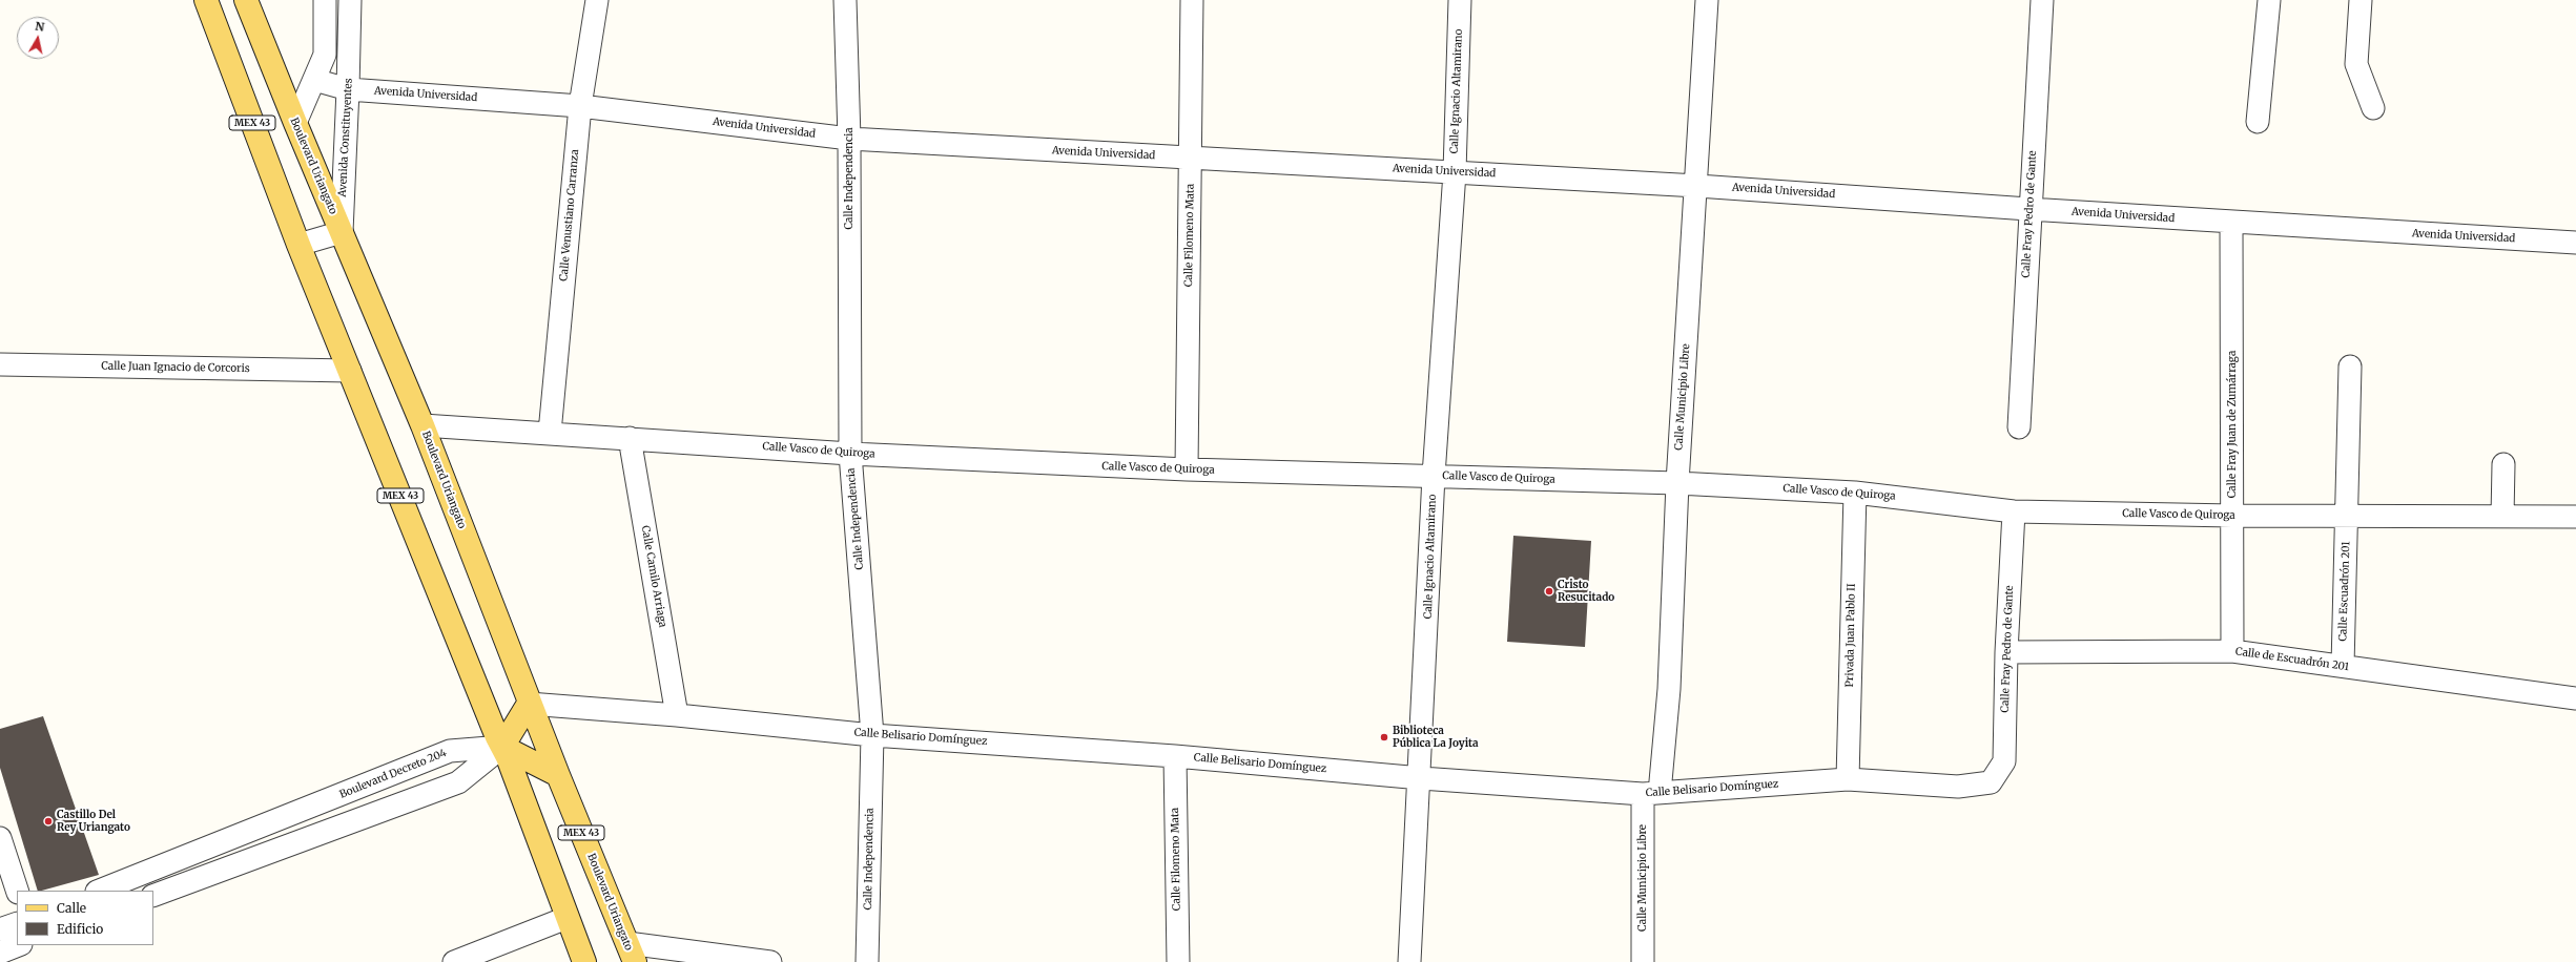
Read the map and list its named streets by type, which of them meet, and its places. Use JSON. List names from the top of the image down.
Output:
{
  "streets": {
    "main road": ["MEX 43", "Boulevard Uriangato"],
    "street": [
      "Calle Ignacio Altamirano",
      "Avenida Universidad",
      "Avenida Constituyentes",
      "Calle Independencia",
      "Calle Fray Pedro de Gante",
      "Calle Venustiano Carranza",
      "Calle Filomeno Mata",
      "Calle Juan Ignacio de Corcoris",
      "Calle Municipio Libre",
      "Calle Fray Juan de Zumárraga",
      "Calle Vasco de Quiroga",
      "Calle Camilo Arriaga",
      "Calle Escuadrón 201",
      "Privada Juan Pablo II",
      "Calle de Escuadrón 201",
      "Calle Belisario Domínguez",
      "Boulevard Decreto 204"
    ]
  },
  "crossings": [
    ["Calle Ignacio Altamirano", "Avenida Universidad"],
    ["Calle Ignacio Altamirano", "Calle Vasco de Quiroga"],
    ["Calle Ignacio Altamirano", "Calle Belisario Domínguez"],
    ["Avenida Universidad", "Avenida Constituyentes"],
    ["Avenida Universidad", "Calle Independencia"],
    ["Avenida Universidad", "Calle Fray Pedro de Gante"],
    ["Avenida Universidad", "Calle Venustiano Carranza"],
    ["Avenida Universidad", "Calle Filomeno Mata"],
    ["Avenida Universidad", "Calle Municipio Libre"],
    ["Avenida Universidad", "Calle Fray Juan de Zumárraga"],
    ["MEX 43", "Calle Juan Ignacio de Corcoris"],
    ["MEX 43", "Boulevard Decreto 204"],
    ["Avenida Constituyentes", "Boulevard Uriangato"],
    ["Boulevard Uriangato", "Calle Vasco de Quiroga"],
    ["Boulevard Uriangato", "Calle Belisario Domínguez"],
    ["Calle Independencia", "Calle Vasco de Quiroga"],
    ["Calle Independencia", "Calle Belisario Domínguez"],
    ["Calle Fray Pedro de Gante", "Calle Vasco de Quiroga"],
    ["Calle Fray Pedro de Gante", "Calle de Escuadrón 201"],
    ["Calle Fray Pedro de Gante", "Calle Belisario Domínguez"],
    ["Calle Venustiano Carranza", "Calle Vasco de Quiroga"],
    ["Calle Filomeno Mata", "Calle Vasco de Quiroga"],
    ["Calle Filomeno Mata", "Calle Belisario Domínguez"],
    ["Calle Municipio Libre", "Calle Vasco de Quiroga"],
    ["Calle Municipio Libre", "Calle Belisario Domínguez"],
    ["Calle Fray Juan de Zumárraga", "Calle Vasco de Quiroga"],
    ["Calle Fray Juan de Zumárraga", "Calle de Escuadrón 201"],
    ["Calle Vasco de Quiroga", "Calle Camilo Arriaga"],
    ["Calle Vasco de Quiroga", "Calle Escuadrón 201"],
    ["Calle Vasco de Quiroga", "Privada Juan Pablo II"],
    ["Calle Camilo Arriaga", "Calle Belisario Domínguez"],
    ["Calle Escuadrón 201", "Calle de Escuadrón 201"],
    ["Privada Juan Pablo II", "Calle Belisario Domínguez"]
  ],
  "places": ["Cristo Resucitado", "Biblioteca Pública La Joyita", "Castillo Del Rey Uriangato"],
  "legend": ["Calle", "Edificio"],
  "north": "top"
}
